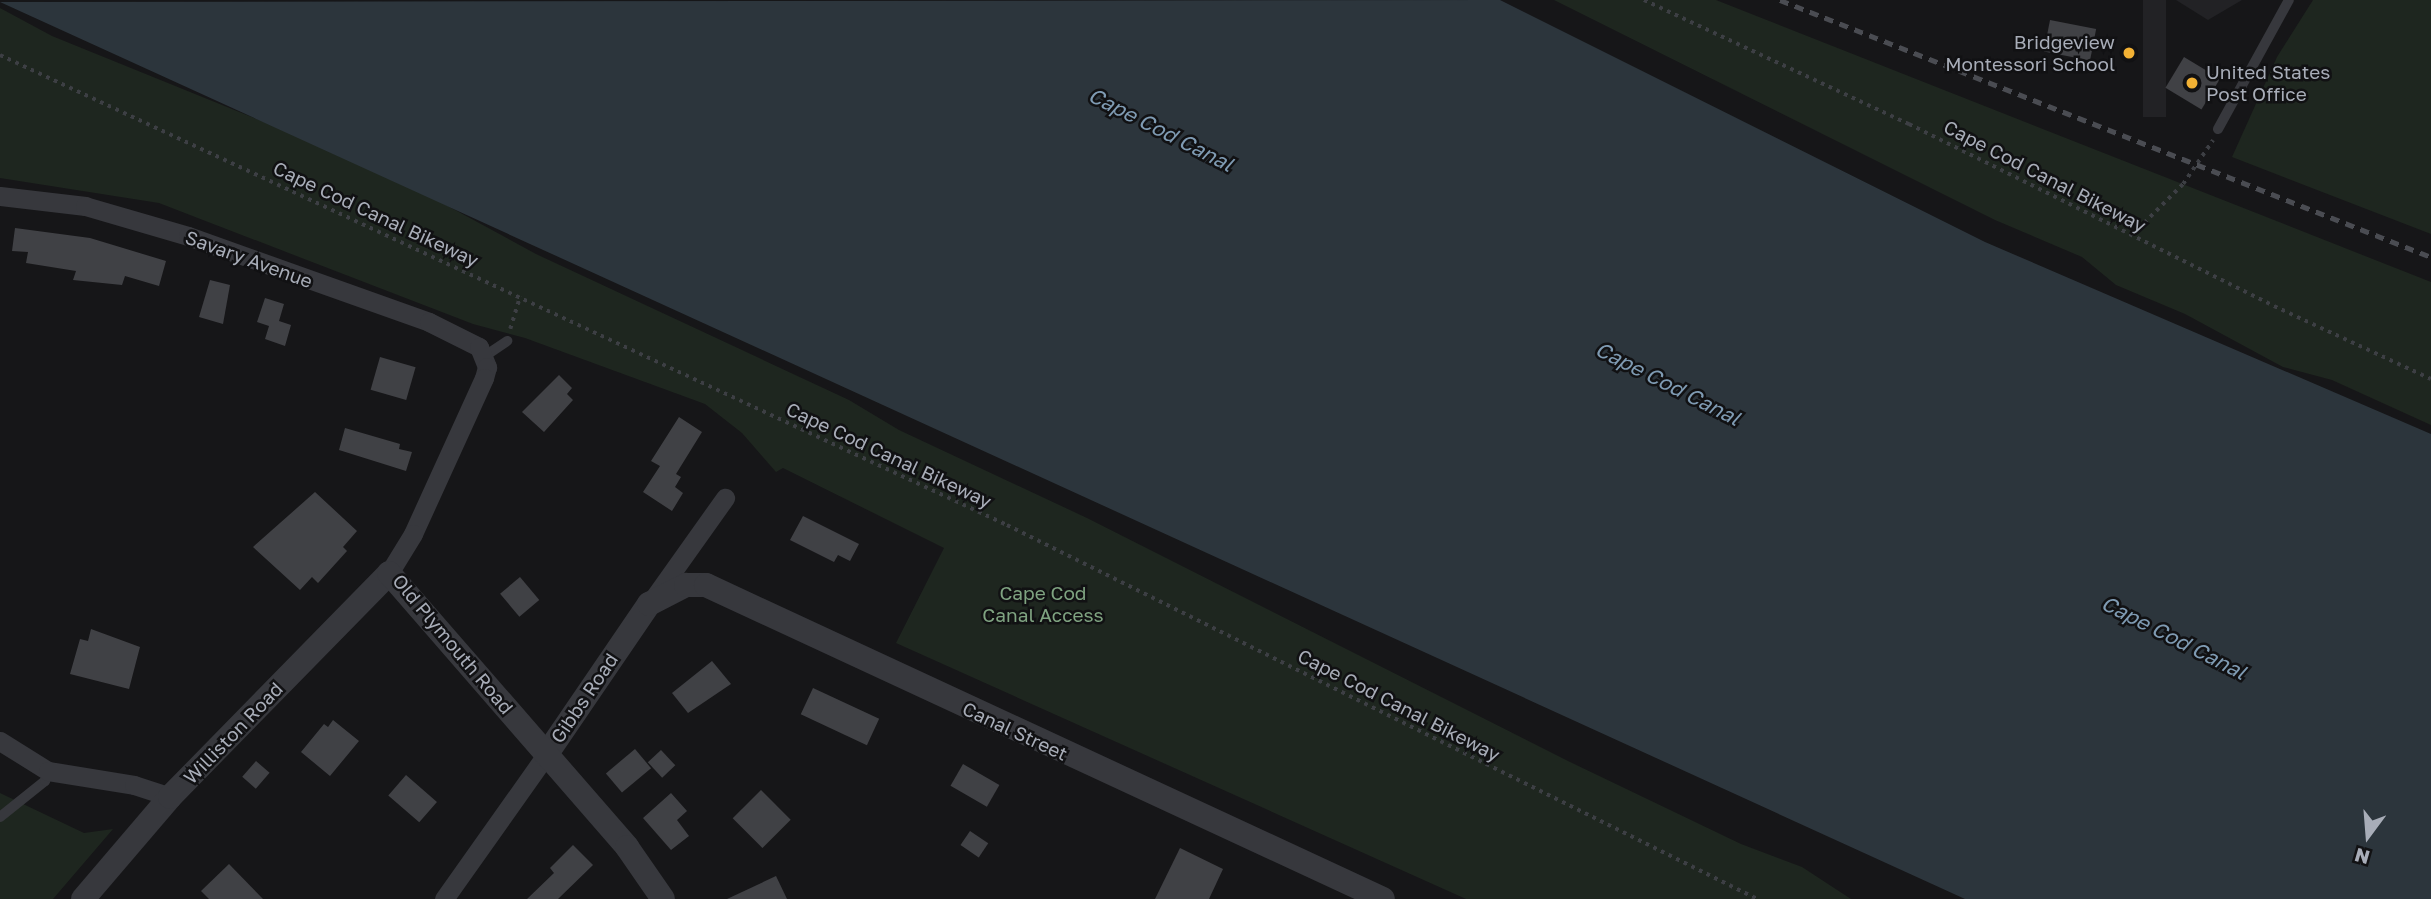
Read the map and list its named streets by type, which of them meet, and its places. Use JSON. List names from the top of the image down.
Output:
{
  "streets": {
    "street": [
      "Savary Avenue",
      "Old Plymouth Road",
      "Gibbs Road",
      "Canal Street",
      "Williston Road"
    ],
    "path": ["Cape Cod Canal Bikeway"]
  },
  "crossings": [
    ["Savary Avenue", "Old Plymouth Road"],
    ["Old Plymouth Road", "Gibbs Road"],
    ["Old Plymouth Road", "Williston Road"],
    ["Gibbs Road", "Canal Street"]
  ],
  "water": ["Cape Cod Canal"],
  "parks": ["Cape Cod Canal Access"],
  "places": ["Bridgeview Montessori School", "United States Post Office"],
  "north": "bottom"
}
